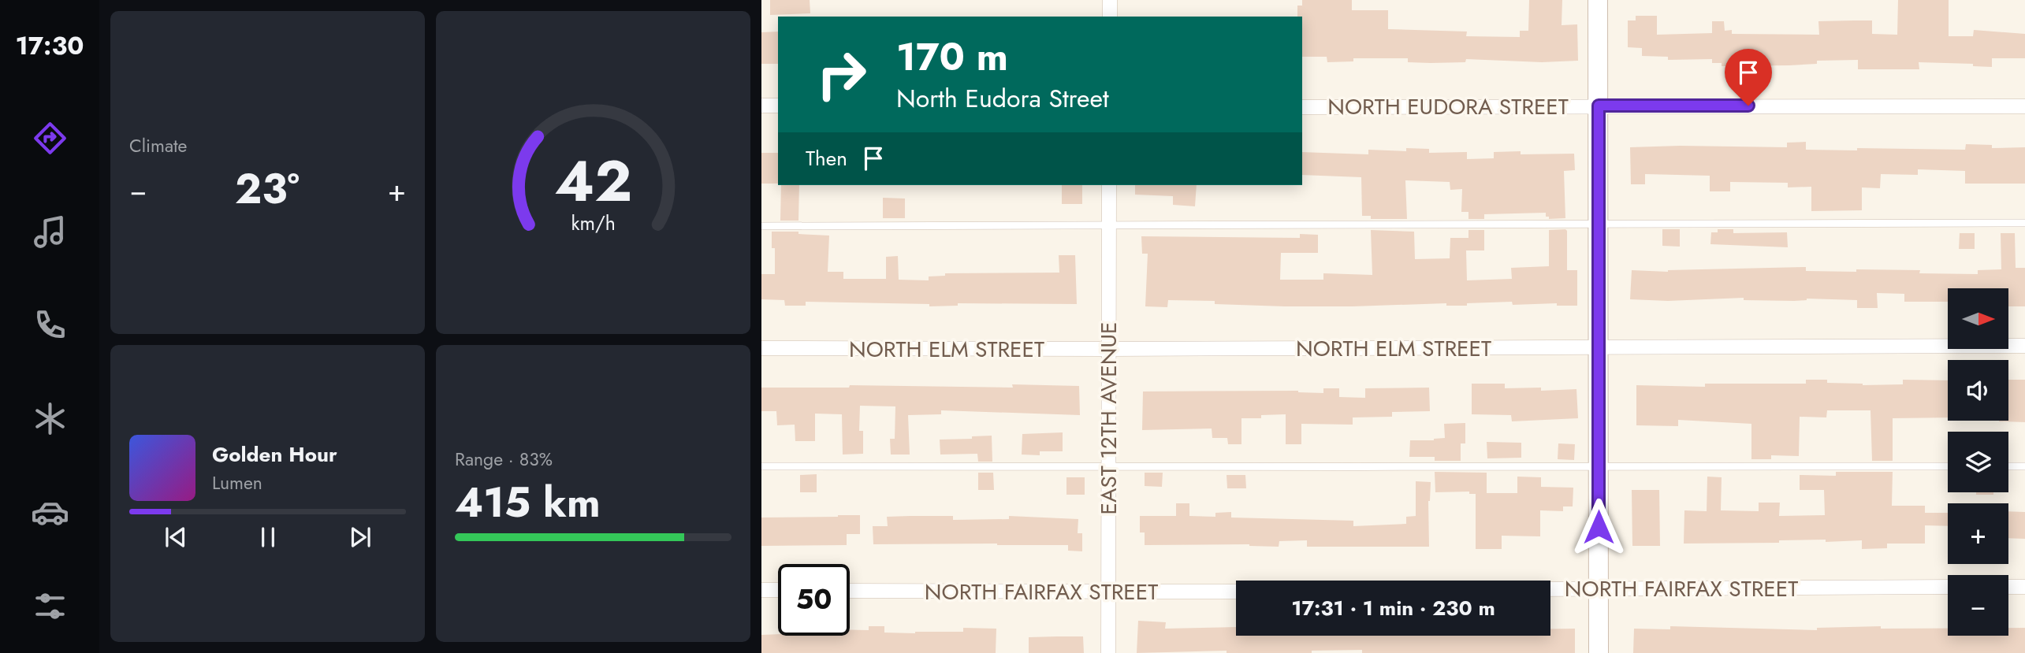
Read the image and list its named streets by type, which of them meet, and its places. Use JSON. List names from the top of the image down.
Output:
{
  "streets": {
    "street": [
      "NORTH EUDORA STREET",
      "NORTH ELM STREET",
      "EAST 12TH AVENUE",
      "NORTH FAIRFAX STREET"
    ]
  },
  "crossings": [
    ["NORTH ELM STREET", "EAST 12TH AVENUE"],
    ["EAST 12TH AVENUE", "NORTH FAIRFAX STREET"]
  ],
  "north": "right",
  "page": {
    "tabs": "17:30",
    "tile": [
      "Climate",
      ["Range · 83%", "415 km"]
    ],
    "turn": ["170 m", "North Eudora Street"],
    "then": "Then",
    "heat": ["−", "23°", "+"],
    "map_buttons": ["+", "−"],
    "song": ["Golden Hour", "Lumen"],
    "limit": "50",
    "trip": "17:31 · 1 min · 230 m",
    "gauge": ["42", "km/h"]
  }
}
